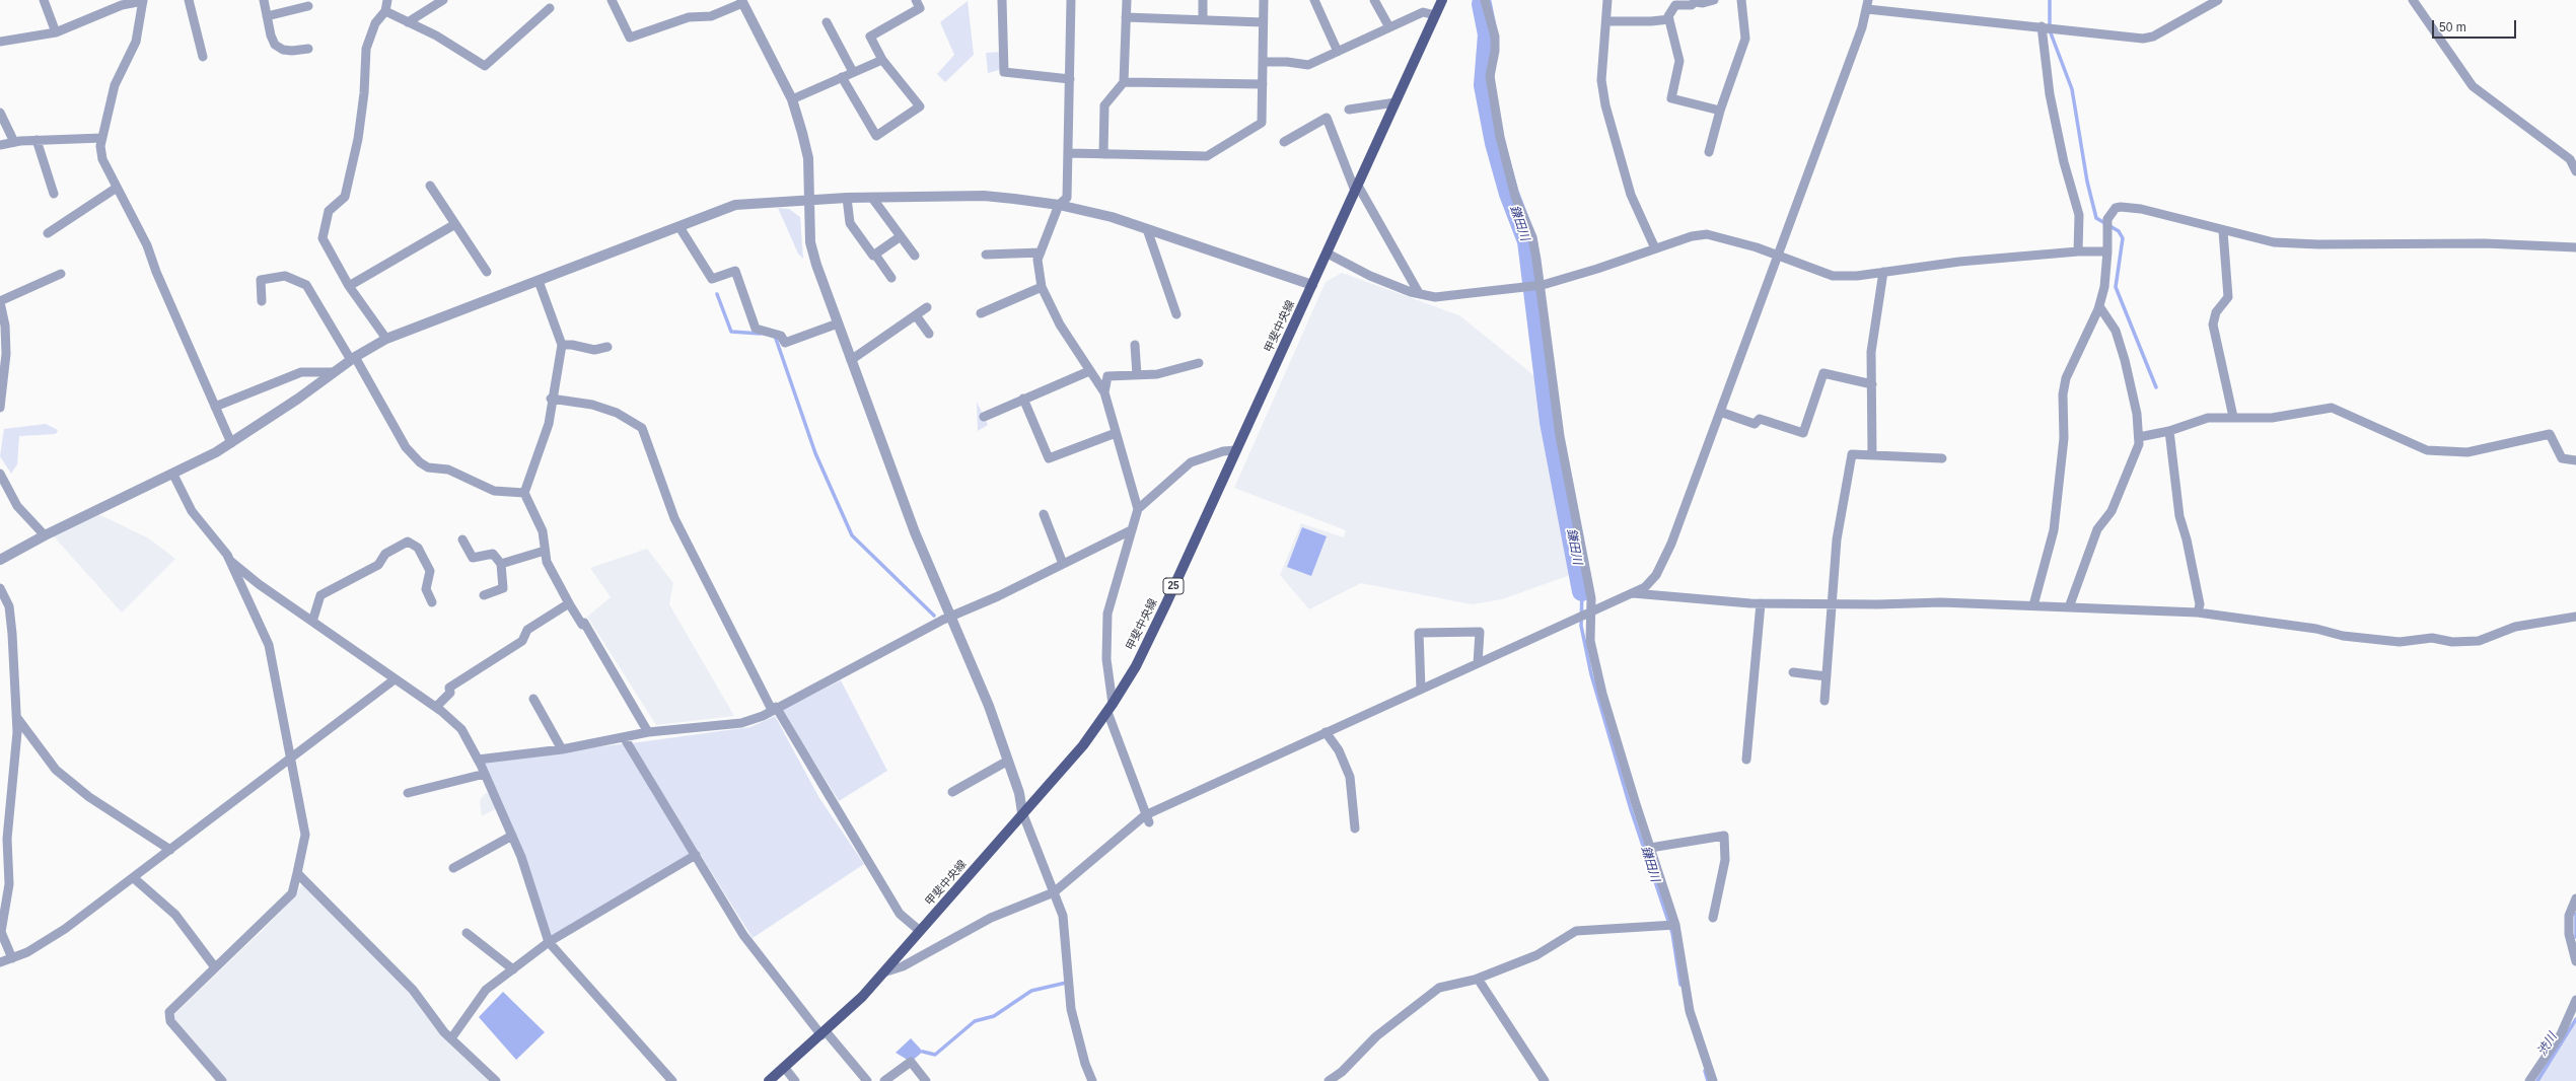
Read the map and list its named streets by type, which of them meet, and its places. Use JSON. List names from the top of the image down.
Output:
{
  "streets": {
    "main road": ["甲斐中央線", "25"]
  },
  "water": ["鎌田川", "渋川"],
  "scale_bar": "50 m"
}
